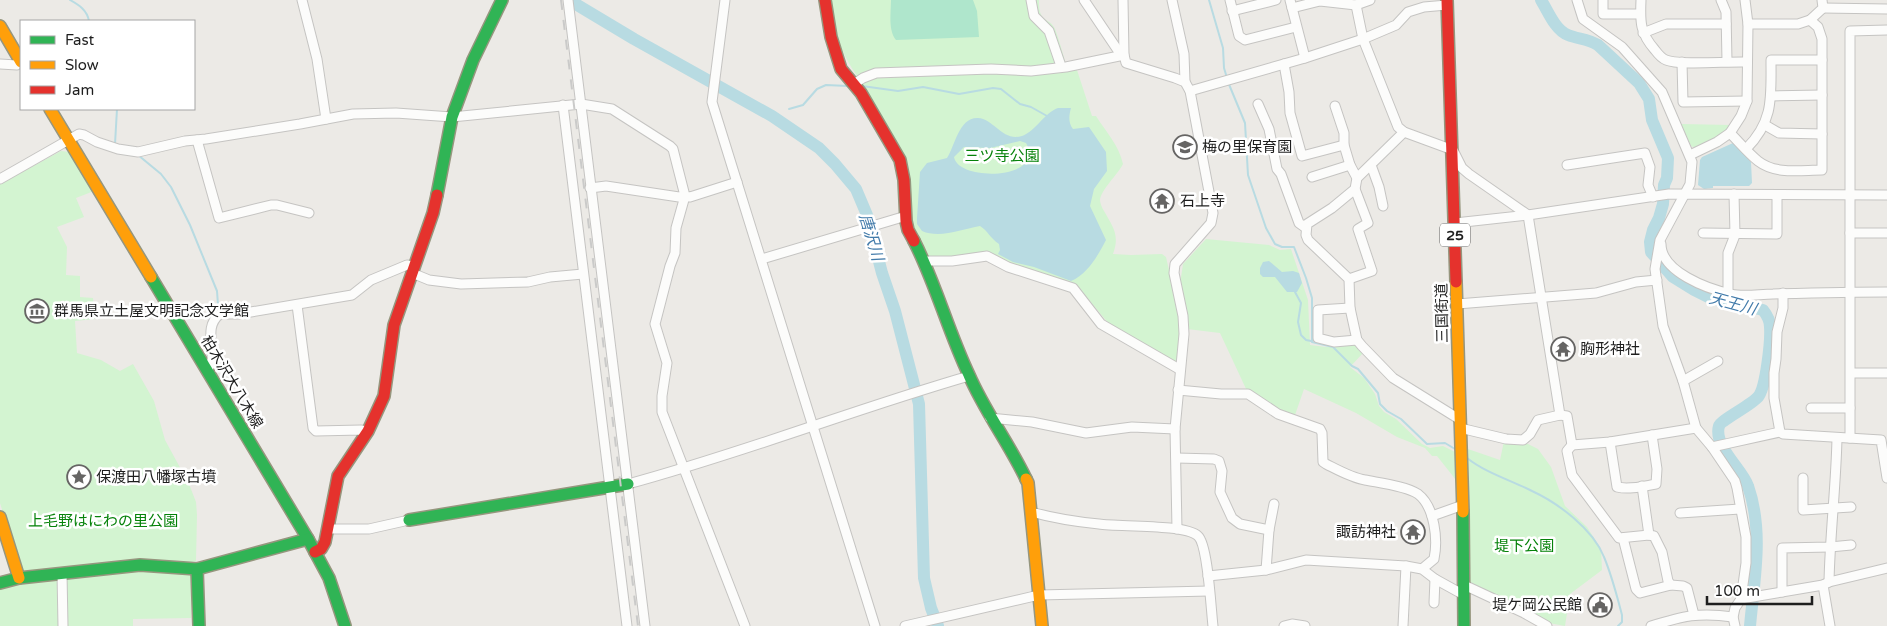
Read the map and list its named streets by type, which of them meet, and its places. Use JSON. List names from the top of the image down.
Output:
{
  "streets": {
    "street": ["25", "三国街道", "柏木沢大八木線"]
  },
  "water": ["唐沢川", "天王川"],
  "parks": ["三ツ寺公園", "上毛野はにわの里公園", "堤下公園"],
  "places": {
    "school or university": ["梅の里保育園"],
    "temple": ["石上寺", "胸形神社", "諏訪神社"],
    "museum": ["群馬県立土屋文明記念文学館"],
    "place": ["保渡田八幡塚古墳"],
    "public building": ["堤ケ岡公民館"]
  },
  "legend": ["Fast", "Slow", "Jam"],
  "scale_bar": "100 m"
}
